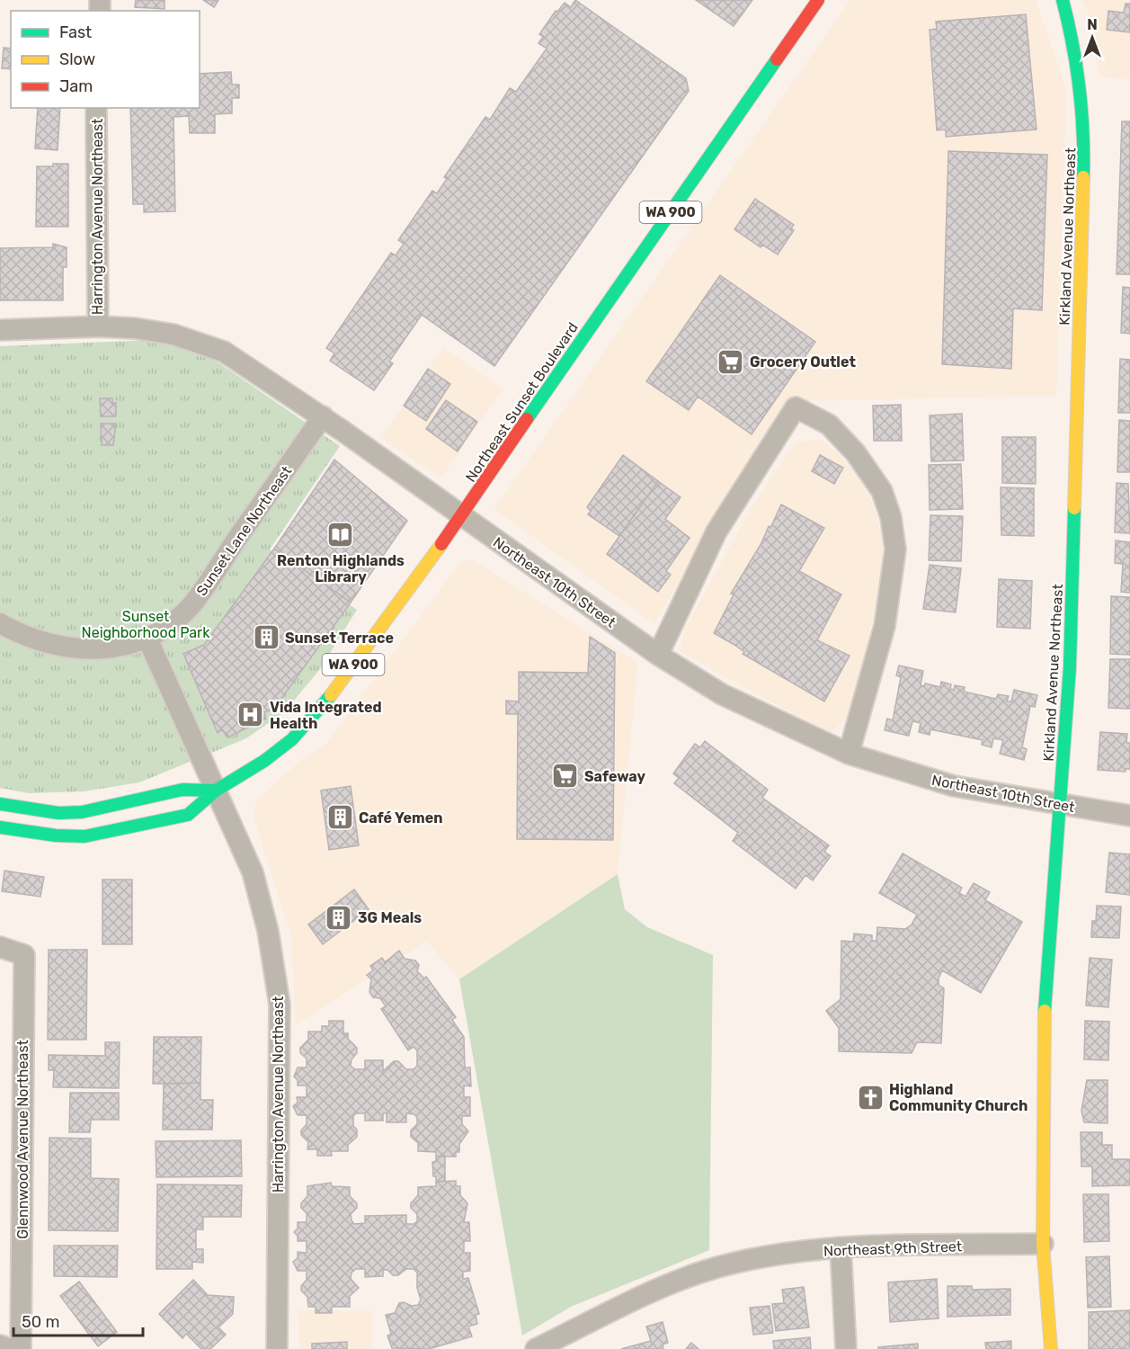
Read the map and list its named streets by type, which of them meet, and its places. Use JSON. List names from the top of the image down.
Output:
{
  "streets": {
    "main road": ["WA 900", "Kirkland Avenue Northeast", "Northeast Sunset Boulevard"],
    "street": [
      "Harrington Avenue Northeast",
      "Sunset Lane Northeast",
      "Northeast 10th Street",
      "Glennwood Avenue Northeast",
      "Northeast 9th Street"
    ]
  },
  "crossings": [
    ["Harrington Avenue Northeast", "Northeast Sunset Boulevard"],
    ["Harrington Avenue Northeast", "Sunset Lane Northeast"],
    ["Harrington Avenue Northeast", "Northeast 10th Street"],
    ["Kirkland Avenue Northeast", "Northeast 10th Street"],
    ["Kirkland Avenue Northeast", "Northeast 9th Street"],
    ["Northeast Sunset Boulevard", "Northeast 10th Street"],
    ["Sunset Lane Northeast", "Northeast 10th Street"]
  ],
  "parks": ["Sunset Neighborhood Park"],
  "places": {
    "supermarket": ["Grocery Outlet", "Safeway"],
    "library": ["Renton Highlands Library"],
    "building": ["Sunset Terrace", "Café Yemen", "3G Meals"],
    "hospital": ["Vida Integrated Health"],
    "church": ["Highland Community Church"]
  },
  "legend": ["Fast", "Slow", "Jam"],
  "scale_bar": "50 m",
  "north": "top"
}
